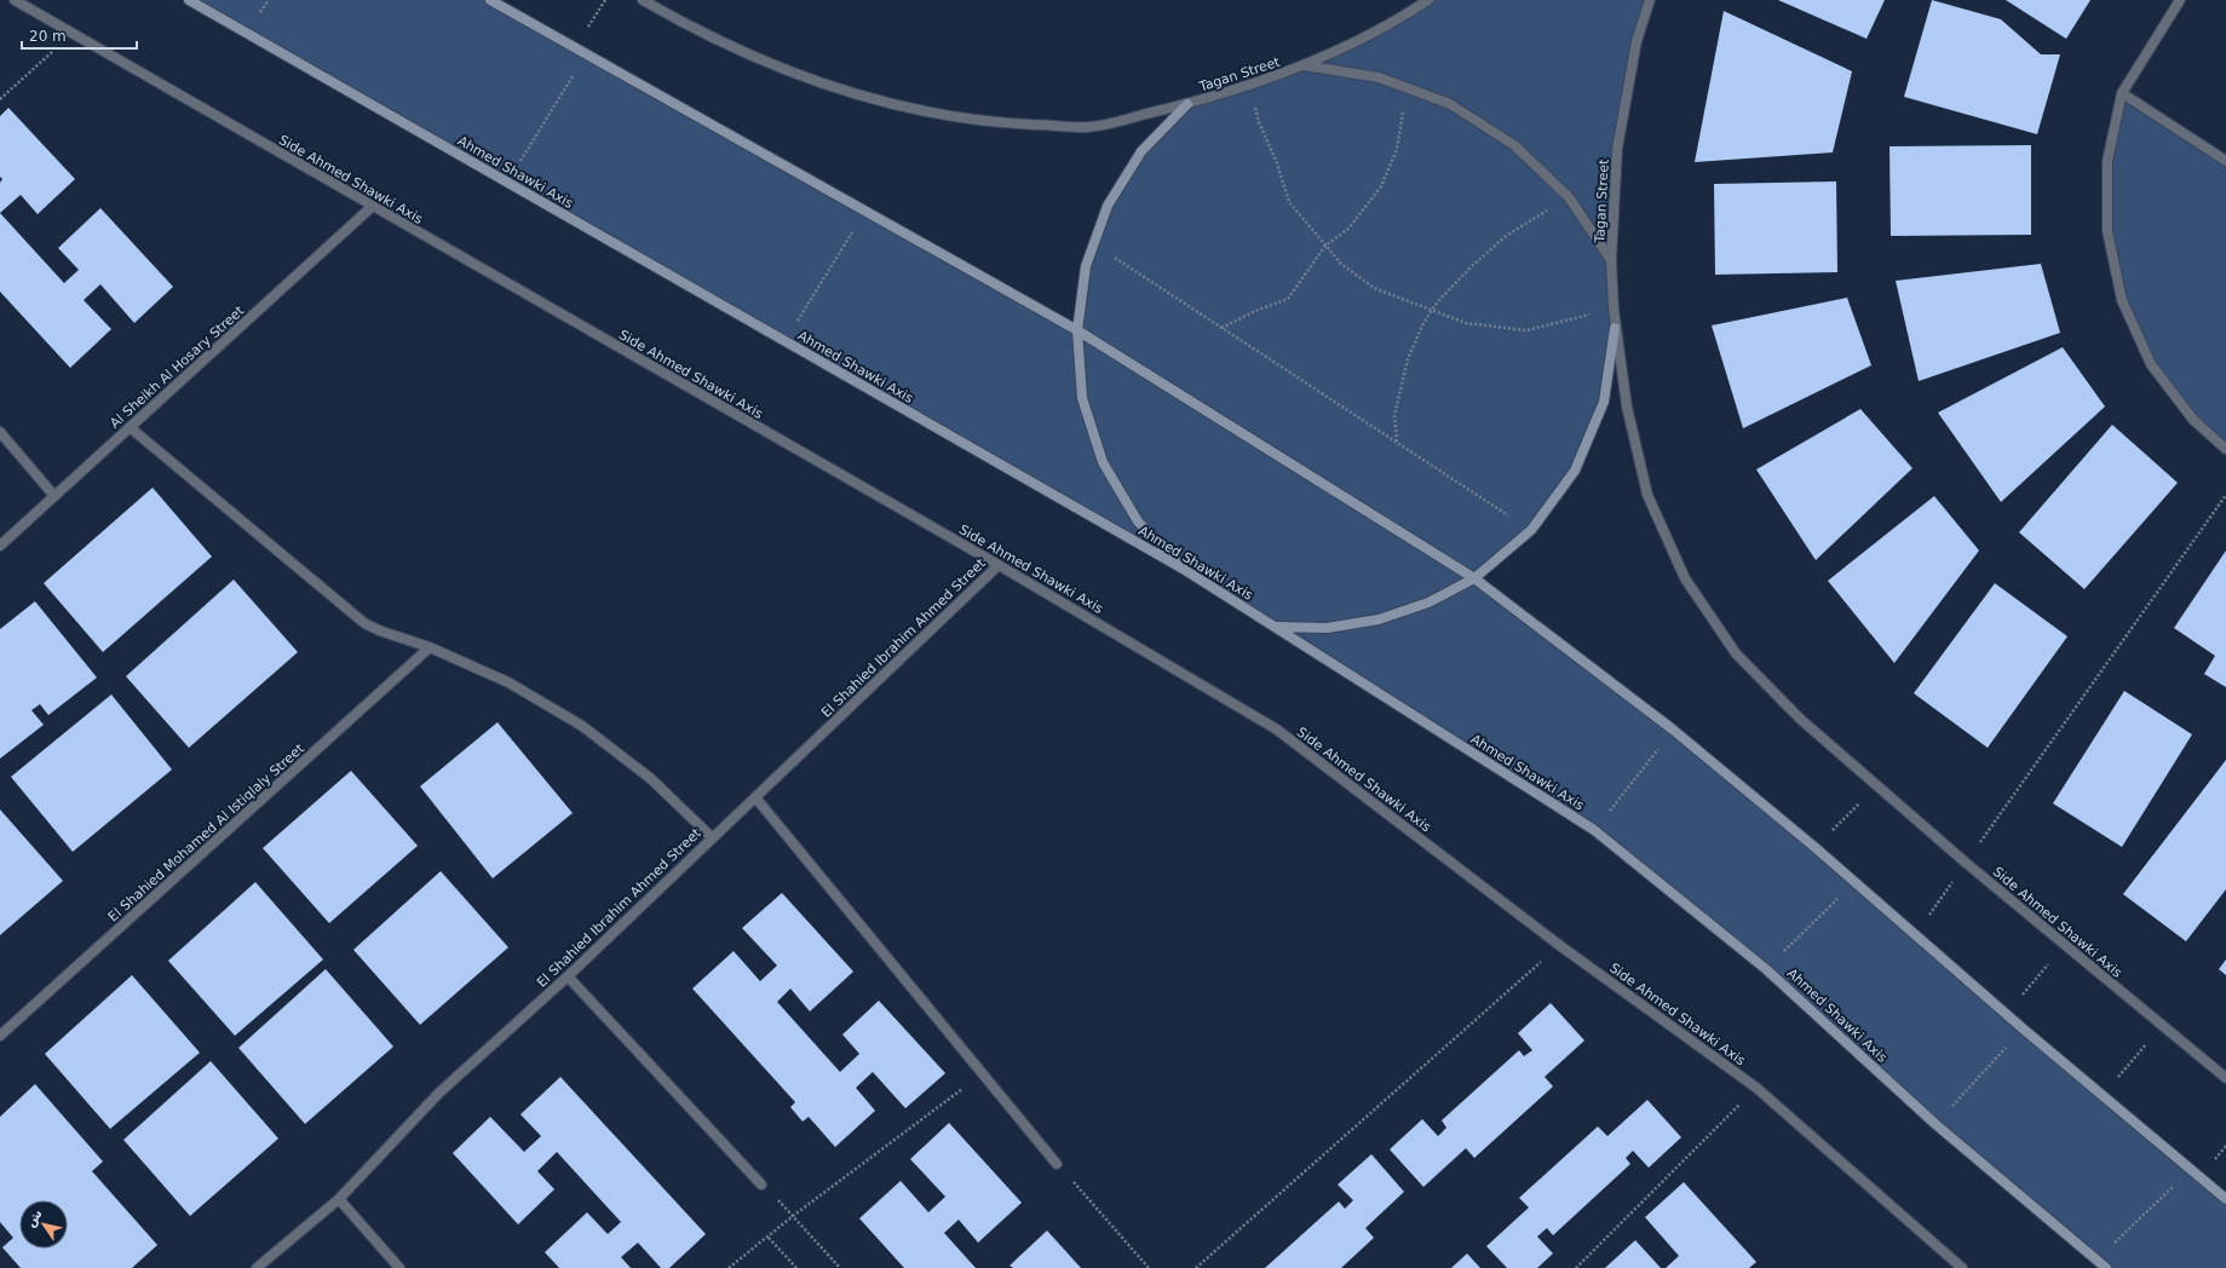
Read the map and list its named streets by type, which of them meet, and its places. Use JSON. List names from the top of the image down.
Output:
{
  "streets": {
    "main road": ["Ahmed Shawki Axis"],
    "street": [
      "Tagan Street",
      "Side Ahmed Shawki Axis",
      "Al Sheikh Al Hosary Street",
      "El Shahied Ibrahim Ahmed Street",
      "El Shahied Mohamed Al Istiqlaly Street"
    ]
  },
  "crossings": [
    ["Tagan Street", "Side Ahmed Shawki Axis"],
    ["Side Ahmed Shawki Axis", "Al Sheikh Al Hosary Street"],
    ["Side Ahmed Shawki Axis", "El Shahied Ibrahim Ahmed Street"]
  ],
  "scale_bar": "20 m",
  "north": "top left"
}
